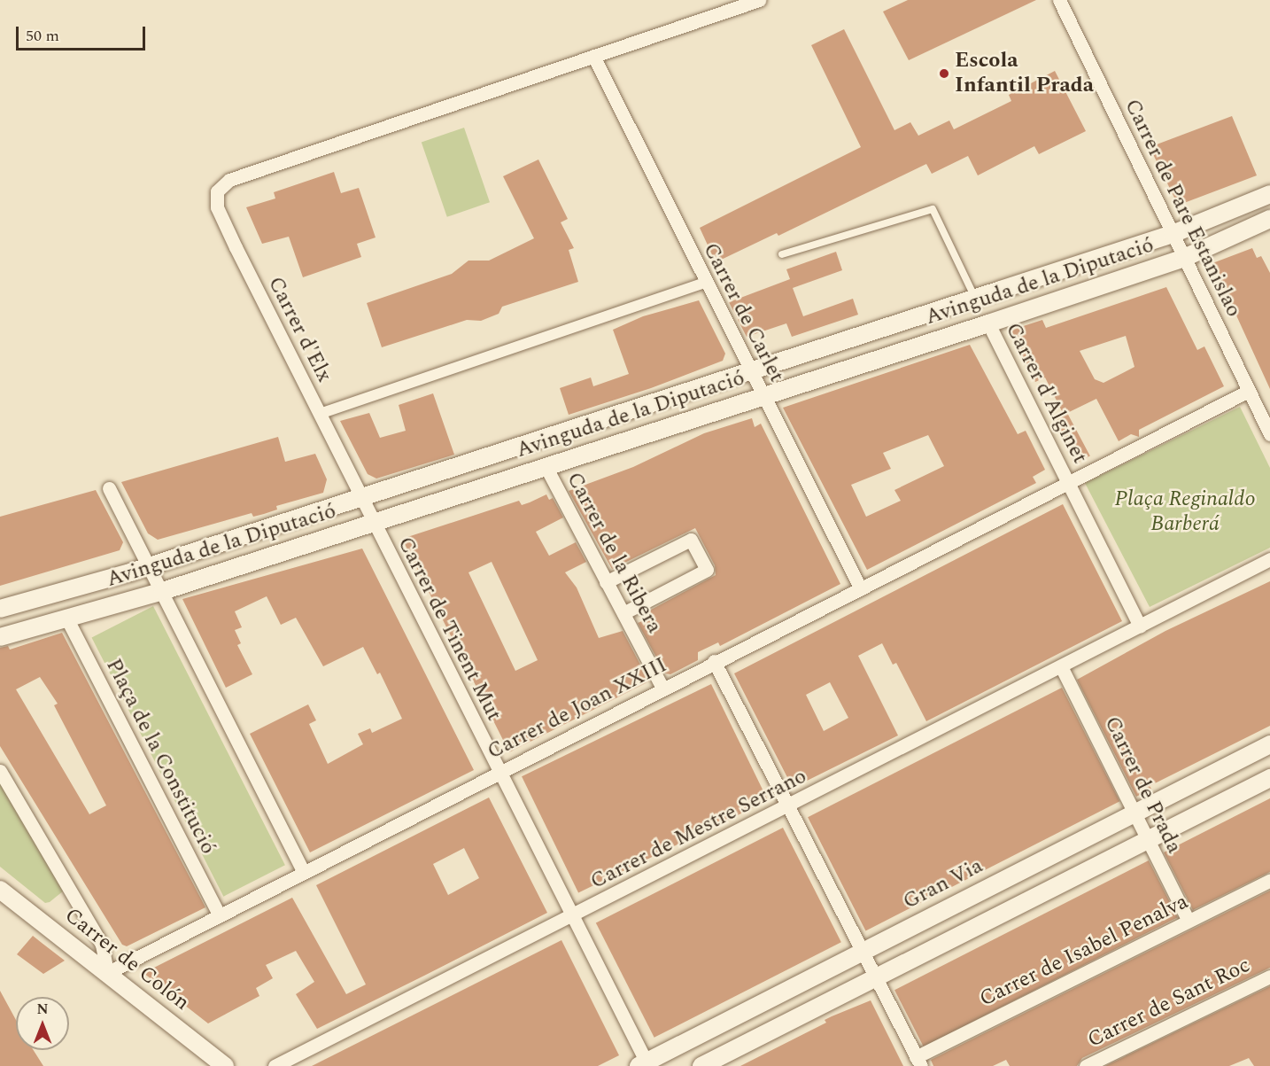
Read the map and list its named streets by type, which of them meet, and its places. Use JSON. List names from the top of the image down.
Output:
{
  "streets": {
    "street": [
      "Carrer de Pare Estanislao",
      "Avinguda de la Diputació",
      "Carrer de Carlet",
      "Carrer d'Elx",
      "Carrer d'Alginet",
      "Carrer de la Ribera",
      "Carrer de Tinent Mut",
      "Carrer de Joan XXIII",
      "Plaça de la Constitució",
      "Carrer de Prada",
      "Carrer de Mestre Serrano",
      "Gran Via",
      "Carrer de Isabel Penalva",
      "Carrer de Colón",
      "Carrer de Sant Roc"
    ]
  },
  "crossings": [
    ["Carrer de Pare Estanislao", "Avinguda de la Diputació"],
    ["Avinguda de la Diputació", "Carrer de Carlet"],
    ["Avinguda de la Diputació", "Carrer d'Elx"],
    ["Avinguda de la Diputació", "Carrer d'Alginet"],
    ["Avinguda de la Diputació", "Carrer de la Ribera"],
    ["Avinguda de la Diputació", "Carrer de Tinent Mut"],
    ["Avinguda de la Diputació", "Plaça de la Constitució"],
    ["Carrer de Carlet", "Carrer d'Elx"],
    ["Carrer de Carlet", "Carrer de Joan XXIII"],
    ["Carrer d'Elx", "Carrer de Tinent Mut"],
    ["Carrer d'Alginet", "Carrer de Joan XXIII"],
    ["Carrer de la Ribera", "Carrer de Joan XXIII"],
    ["Carrer de Tinent Mut", "Carrer de Joan XXIII"],
    ["Carrer de Tinent Mut", "Carrer de Mestre Serrano"],
    ["Carrer de Tinent Mut", "Gran Via"],
    ["Carrer de Joan XXIII", "Plaça de la Constitució"],
    ["Carrer de Joan XXIII", "Carrer de Colón"],
    ["Carrer de Prada", "Carrer de Mestre Serrano"],
    ["Carrer de Prada", "Gran Via"],
    ["Carrer de Prada", "Carrer de Isabel Penalva"]
  ],
  "parks": ["Plaça Reginaldo Barberá"],
  "places": ["Escola Infantil Prada"],
  "scale_bar": "50 m",
  "north": "top"
}
